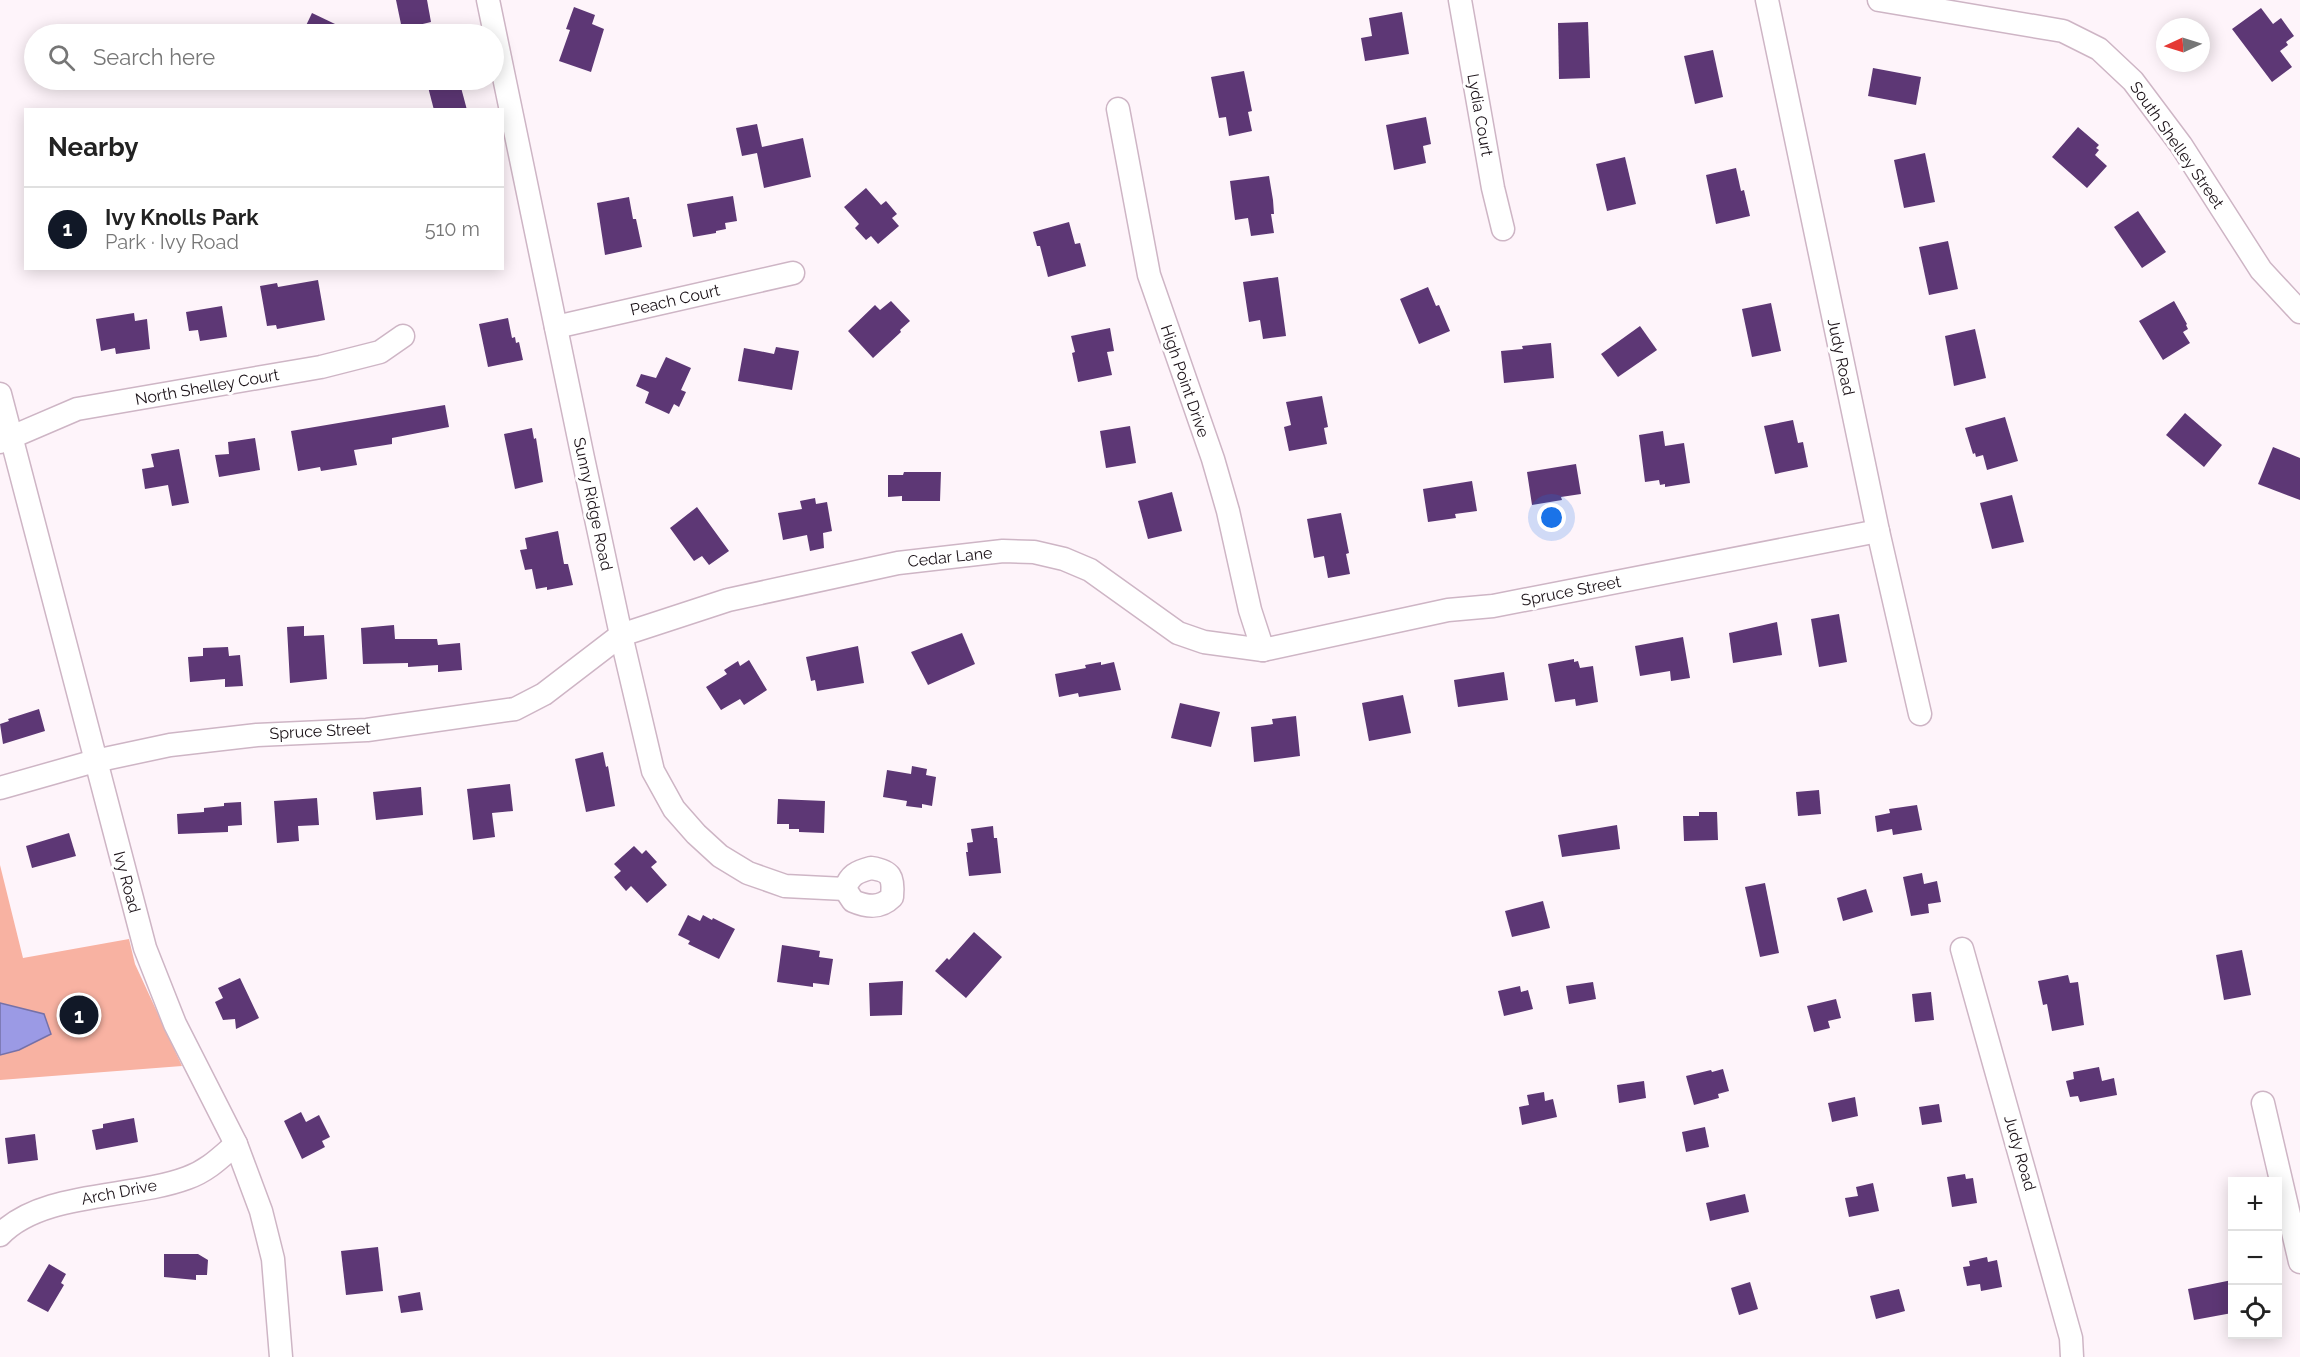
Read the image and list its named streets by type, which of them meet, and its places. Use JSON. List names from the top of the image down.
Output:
{
  "streets": {
    "street": [
      "Lydia Court",
      "South Shelley Street",
      "Peach Court",
      "Judy Road",
      "High Point Drive",
      "North Shelley Court",
      "Sunny Ridge Road",
      "Cedar Lane",
      "Spruce Street",
      "Ivy Road",
      "Arch Drive"
    ]
  },
  "crossings": [
    ["Peach Court", "Sunny Ridge Road"],
    ["Judy Road", "Spruce Street"],
    ["High Point Drive", "Cedar Lane"],
    ["High Point Drive", "Spruce Street"],
    ["North Shelley Court", "Ivy Road"],
    ["Sunny Ridge Road", "Cedar Lane"],
    ["Sunny Ridge Road", "Spruce Street"],
    ["Cedar Lane", "Spruce Street"],
    ["Spruce Street", "Ivy Road"],
    ["Ivy Road", "Arch Drive"]
  ],
  "north": "left",
  "page": {
    "search": "Search here",
    "heading": "Nearby",
    "list": [
      {
        "mark": "1",
        "name": "Ivy Knolls Park",
        "note": "Park · Ivy Road",
        "value": "510 m"
      }
    ],
    "pins": "1",
    "map_buttons": ["+", "−"]
  }
}
